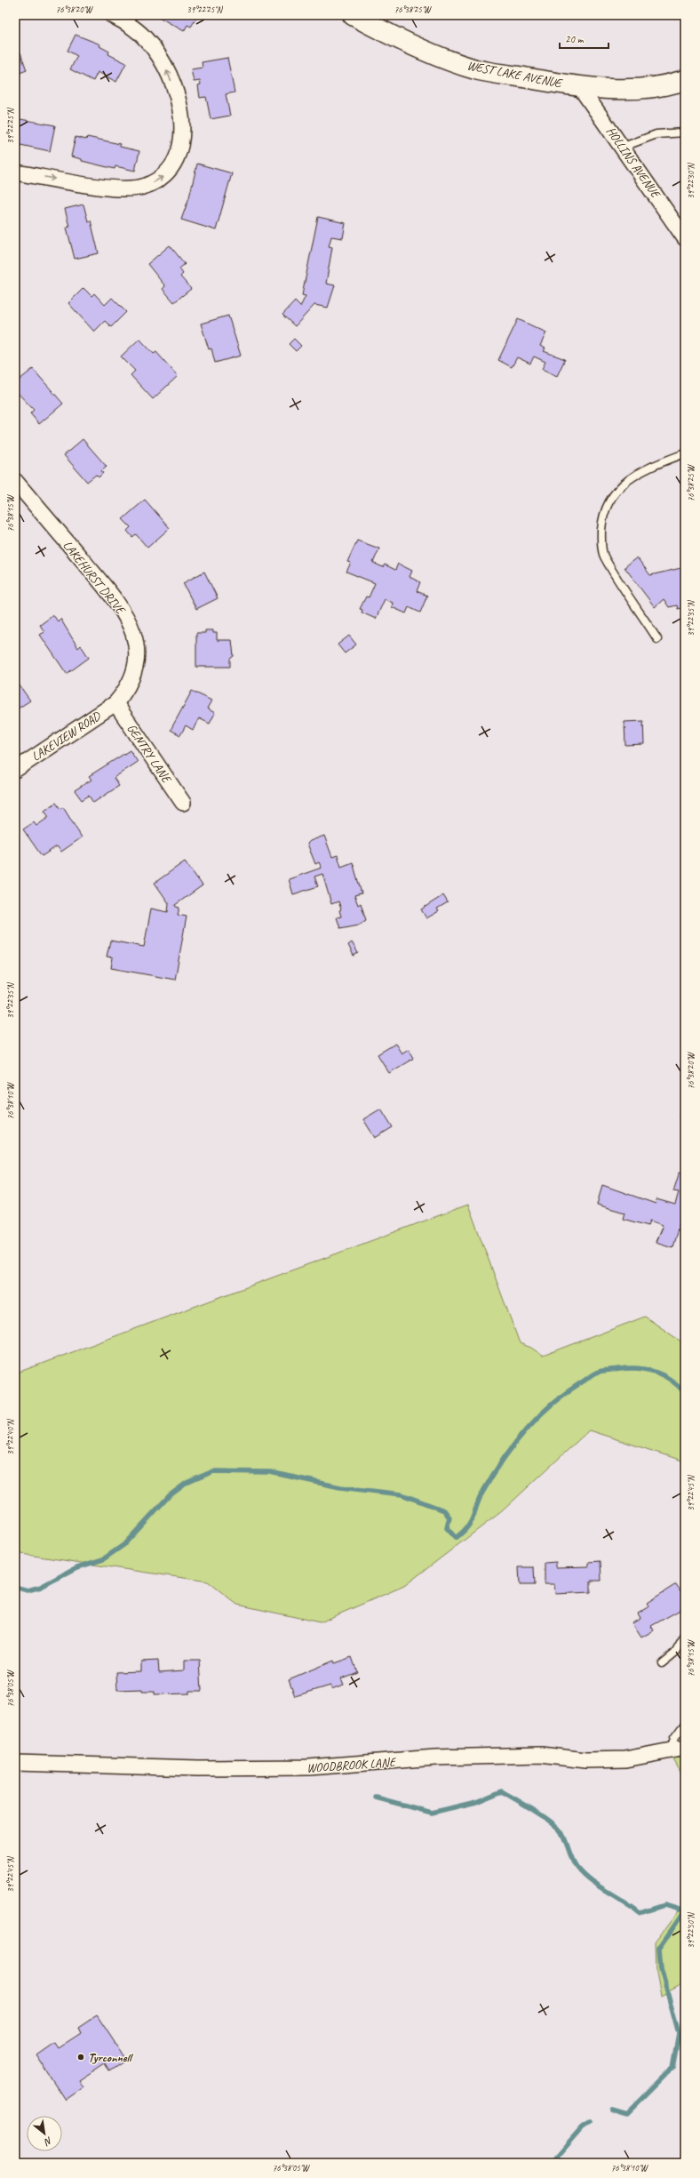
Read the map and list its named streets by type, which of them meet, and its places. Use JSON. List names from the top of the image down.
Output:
{
  "streets": {
    "street": [
      "WEST LAKE AVENUE",
      "HOLLINS AVENUE",
      "LAKEHURST DRIVE",
      "LAKEVIEW ROAD",
      "GENTRY LANE",
      "WOODBROOK LANE"
    ]
  },
  "crossings": [
    ["WEST LAKE AVENUE", "HOLLINS AVENUE"],
    ["LAKEHURST DRIVE", "LAKEVIEW ROAD"],
    ["LAKEHURST DRIVE", "GENTRY LANE"],
    ["LAKEVIEW ROAD", "GENTRY LANE"]
  ],
  "places": ["Tyrconnell"],
  "scale_bar": "20 m",
  "north": "bottom right",
  "coordinates": [
    "76°38'20\"W",
    "39°22'25\"N",
    "76°38'25\"W",
    "39°22'30\"N",
    "76°38'15\"W",
    "39°22'35\"N",
    "76°38'10\"W",
    "39°22'40\"N",
    "39°22'45\"N",
    "76°38'05\"W",
    "39°22'50\"N"
  ]
}
